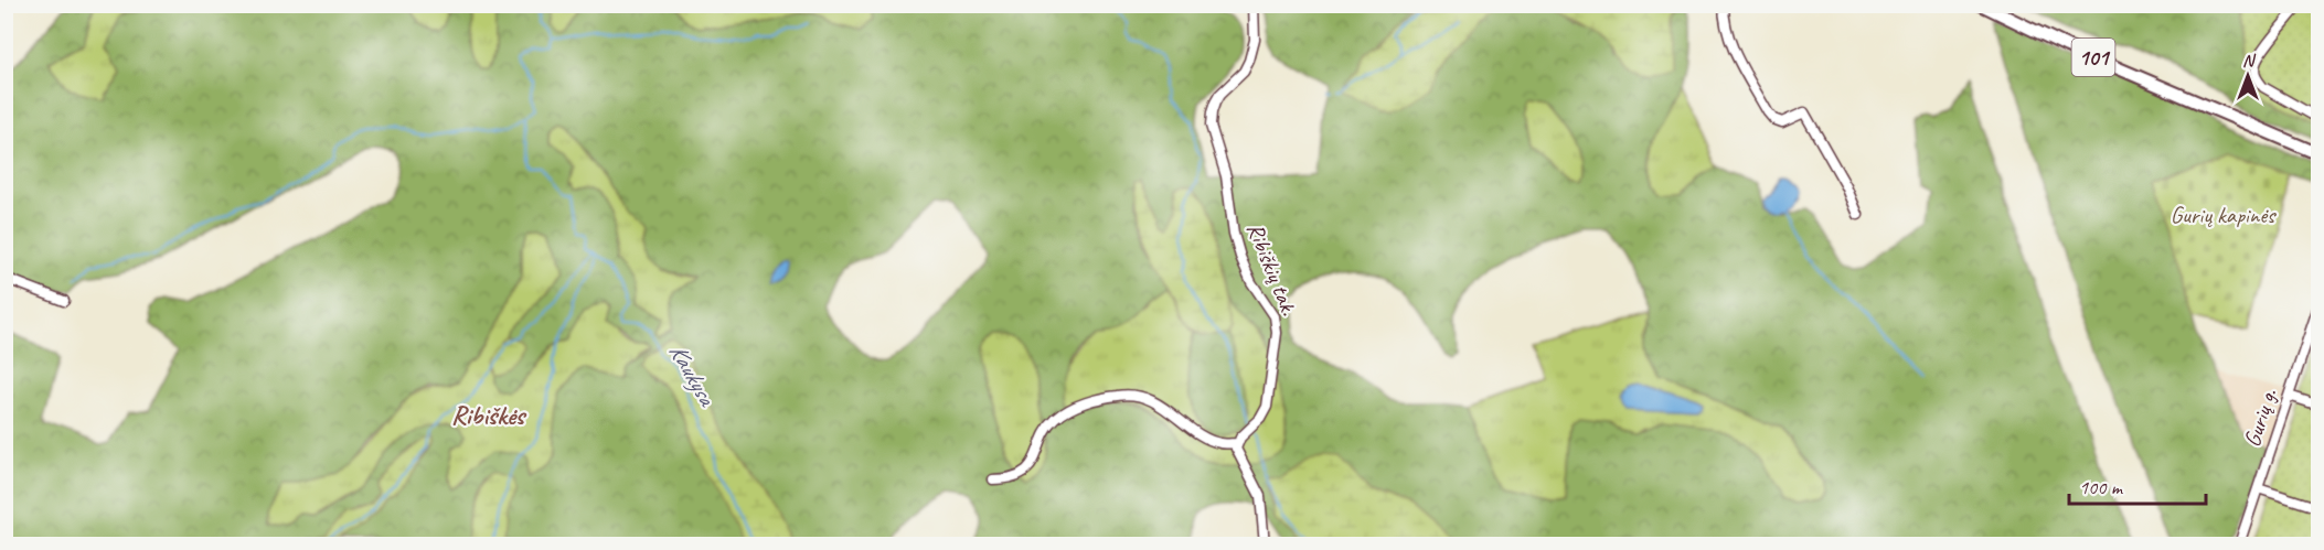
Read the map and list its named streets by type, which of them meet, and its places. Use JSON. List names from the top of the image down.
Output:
{
  "streets": {
    "main road": ["101"],
    "street": ["Ribiškių tak.", "Gurių g."]
  },
  "districts": ["Ribiškės"],
  "water": ["Kaukysa"],
  "parks": ["Gurių kapinės"],
  "scale_bar": "100 m",
  "north": "top"
}
